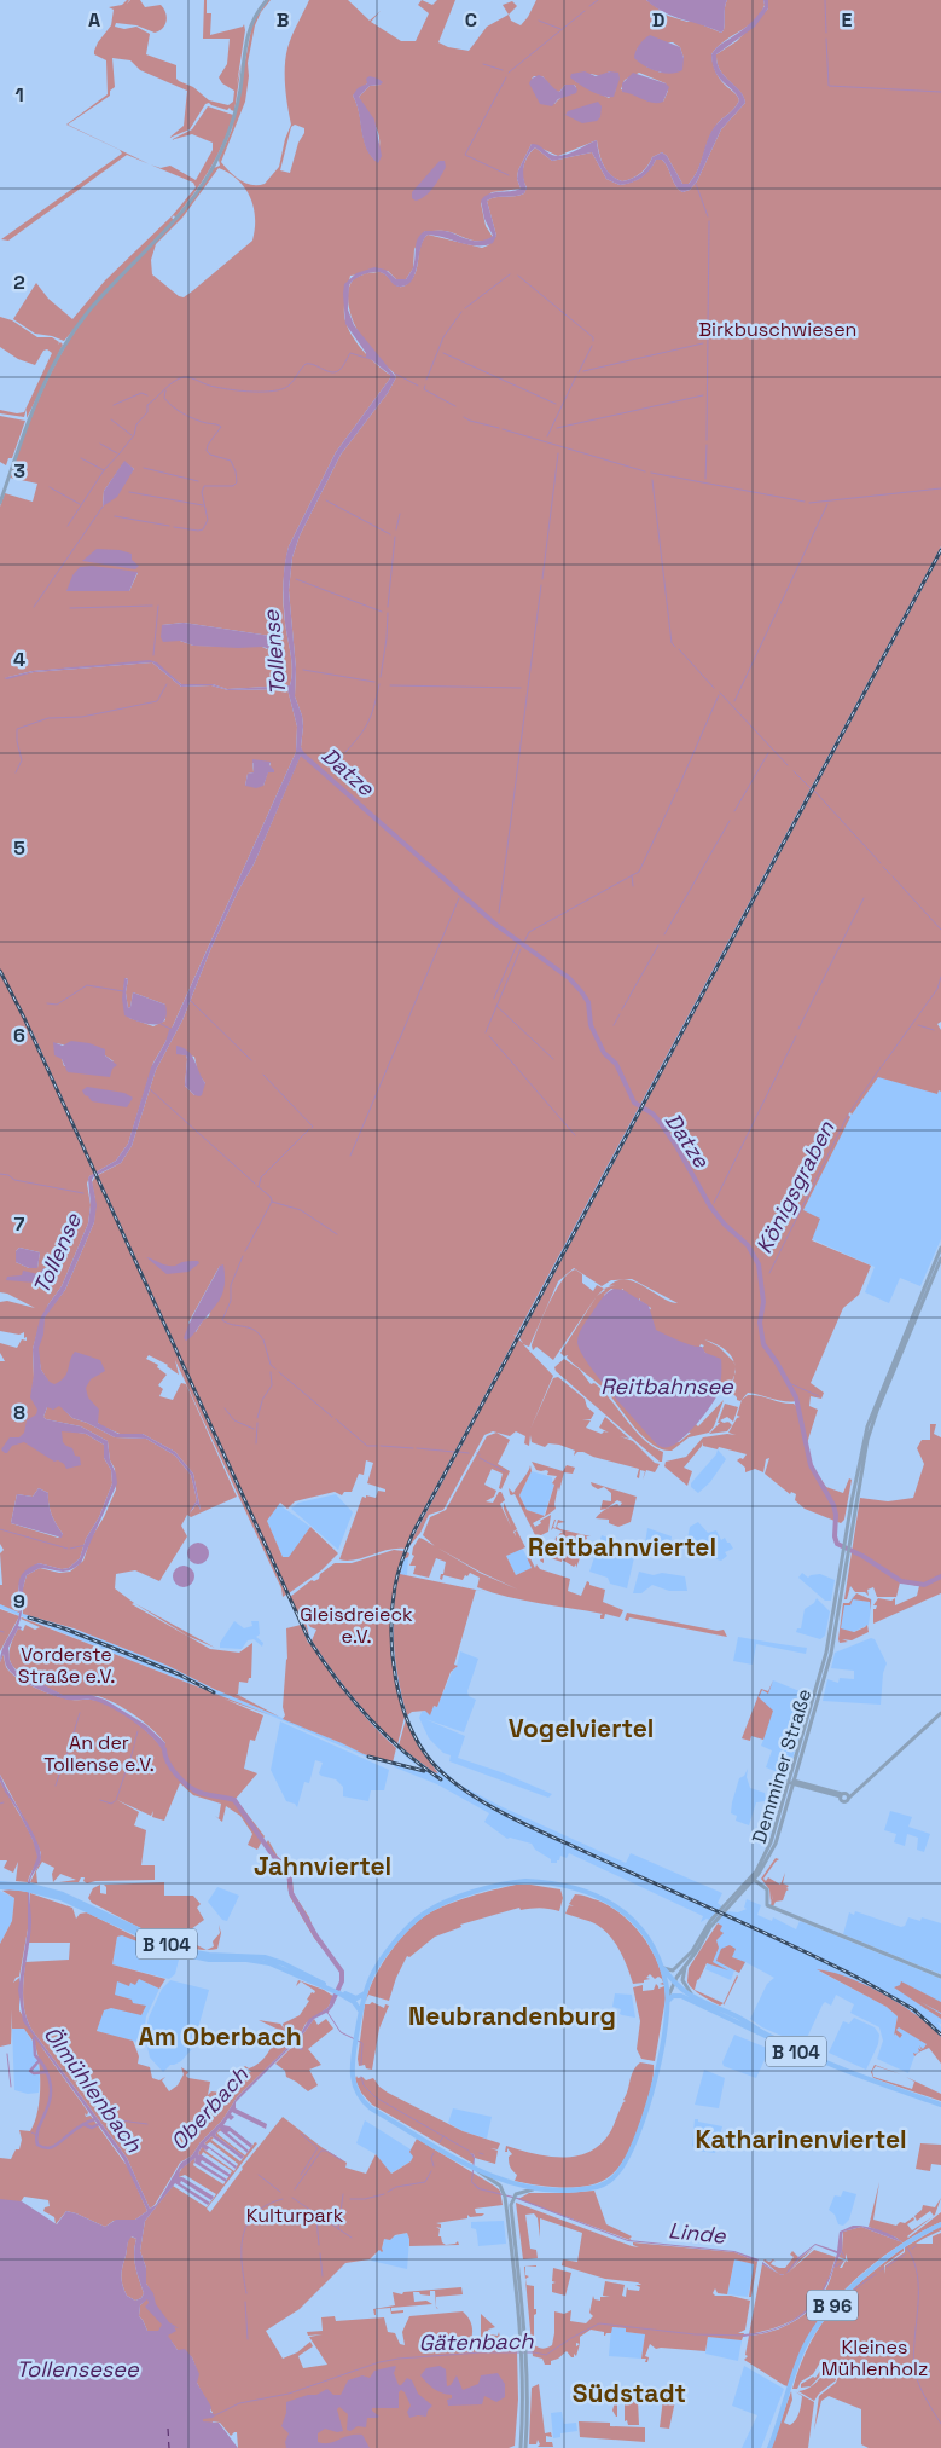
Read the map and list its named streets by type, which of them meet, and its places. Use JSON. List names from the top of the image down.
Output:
{
  "streets": {
    "main road": ["Demminer Straße", "B 104", "B 96"]
  },
  "crossings": [
    ["Demminer Straße", "B 104"]
  ],
  "districts": [
    "Reitbahnviertel",
    "Vogelviertel",
    "Jahnviertel",
    "Neubrandenburg",
    "Am Oberbach",
    "Katharinenviertel",
    "Südstadt"
  ],
  "water": [
    "Tollense",
    "Datze",
    "Königsgraben",
    "Reitbahnsee",
    "Ölmühlenbach",
    "Oberbach",
    "Linde",
    "Gätenbach",
    "Tollensesee"
  ],
  "parks": [
    "Birkbuschwiesen",
    "Gleisdreieck e.V.",
    "Vorderste Straße e.V.",
    "An der Tollense e.V.",
    "Kulturpark",
    "Kleines Mühlenholz"
  ],
  "grid": {
    "columns": [
      "A",
      "B",
      "C",
      "D",
      "E"
    ],
    "rows": [
      "1",
      "2",
      "3",
      "4",
      "5",
      "6",
      "7",
      "8",
      "9"
    ]
  }
}
